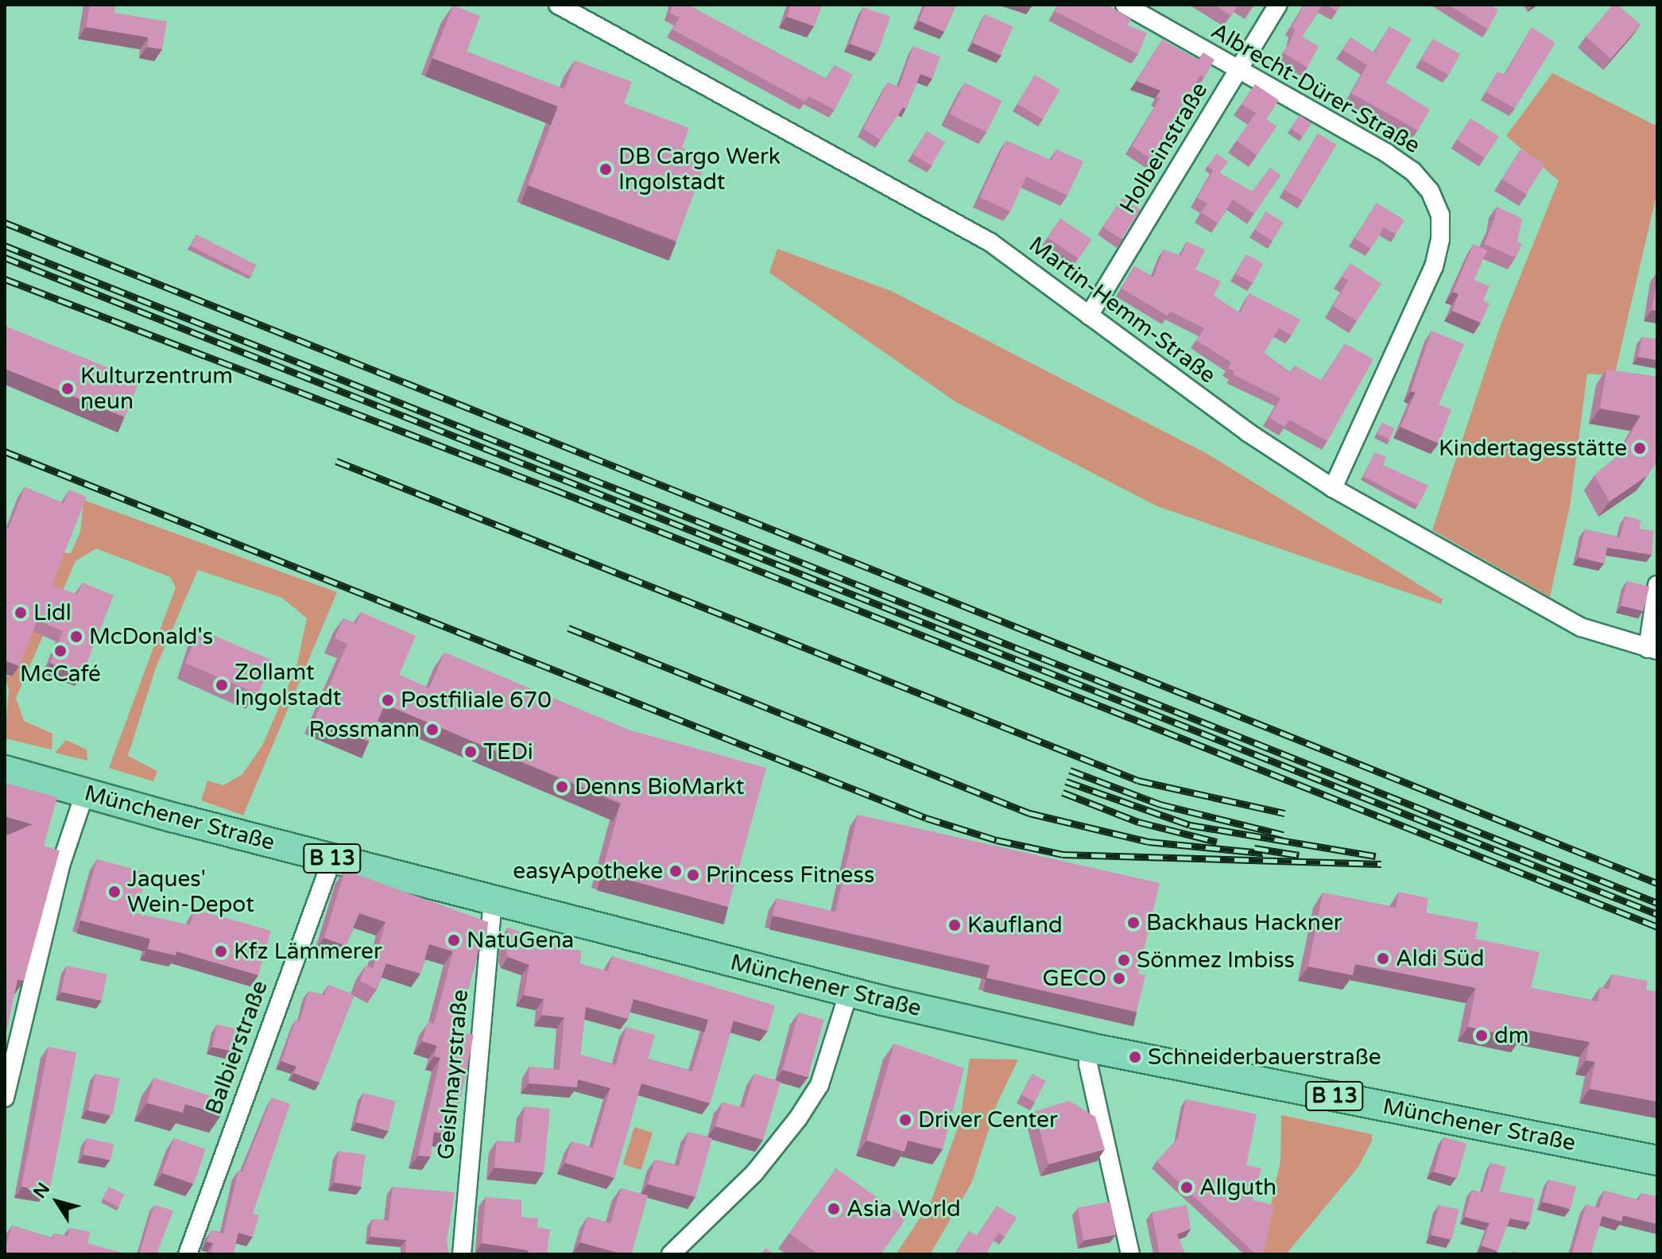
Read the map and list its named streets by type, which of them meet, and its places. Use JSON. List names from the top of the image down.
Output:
{
  "streets": {
    "main road": ["Münchener Straße", "B 13"],
    "street": [
      "Albrecht-Dürer-Straße",
      "Holbeinstraße",
      "Martin-Hemm-Straße",
      "Balbierstraße",
      "Geislmayrstraße"
    ]
  },
  "crossings": [
    ["Albrecht-Dürer-Straße", "Holbeinstraße"],
    ["Albrecht-Dürer-Straße", "Martin-Hemm-Straße"],
    ["Holbeinstraße", "Martin-Hemm-Straße"],
    ["Münchener Straße", "Balbierstraße"],
    ["Münchener Straße", "Geislmayrstraße"]
  ],
  "places": [
    "DB Cargo Werk Ingolstadt",
    "Kulturzentrum neun",
    "Kindertagesstätte",
    "Lidl",
    "McDonald's",
    "McCafé",
    "Zollamt Ingolstadt",
    "Postfiliale 670",
    "Rossmann",
    "TEDi",
    "Denns BioMarkt",
    "easyApotheke",
    "Princess Fitness",
    "Jaques' Wein-Depot",
    "Backhaus Hackner",
    "Kaufland",
    "NatuGena",
    "Kfz Lämmerer",
    "Aldi Süd",
    "Sönmez Imbiss",
    "GECO",
    "dm",
    "Schneiderbauerstraße",
    "Driver Center",
    "Allguth",
    "Asia World"
  ],
  "north": "top left"
}
